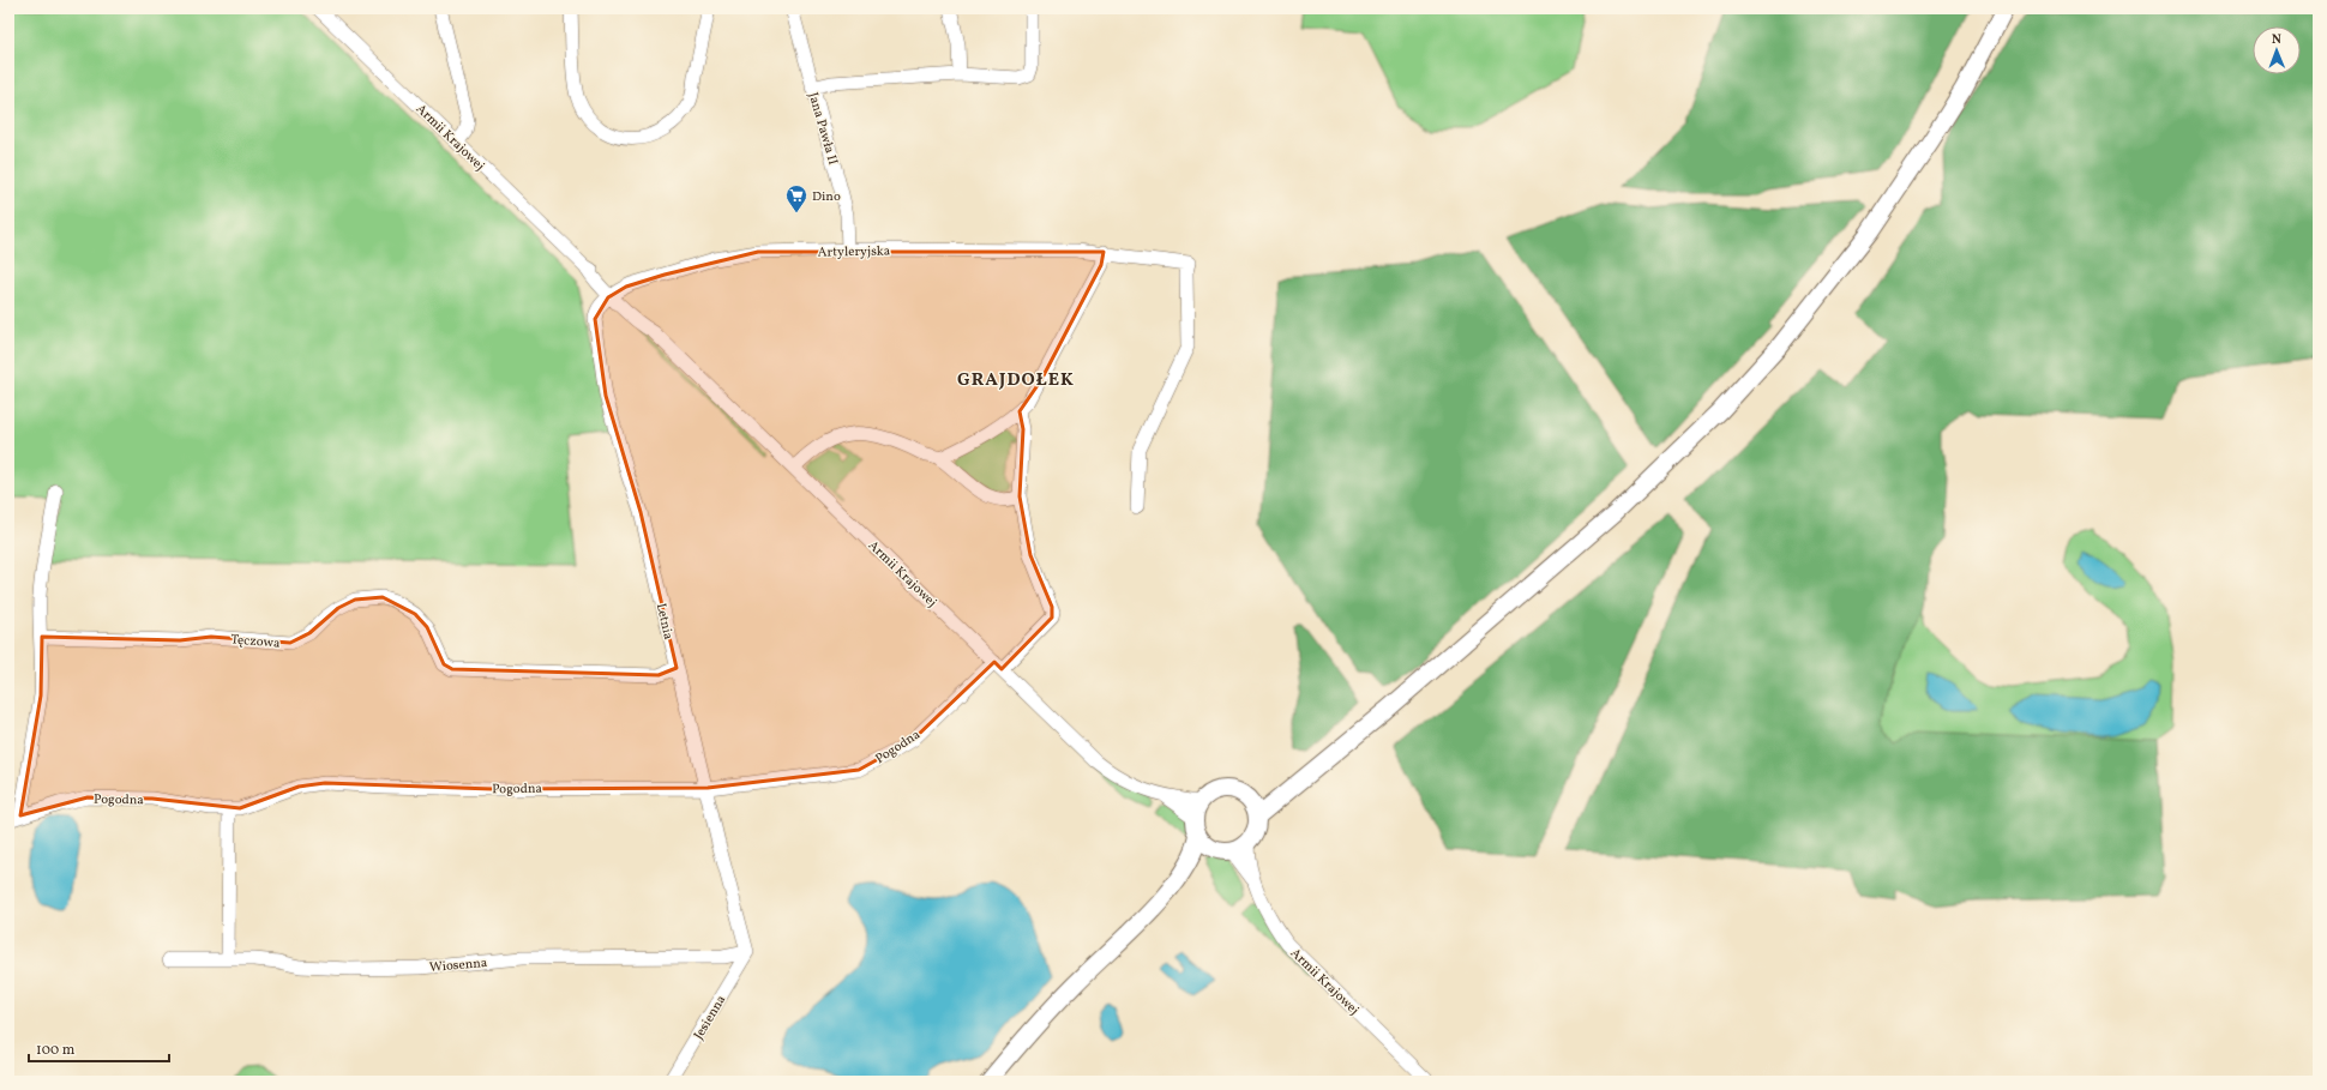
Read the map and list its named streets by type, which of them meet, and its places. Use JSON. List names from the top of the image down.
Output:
{
  "streets": {
    "street": [
      "Jana Pawła II",
      "Armii Krajowej",
      "Artyleryjska",
      "Letnia",
      "Tęczowa",
      "Pogodna",
      "Wiosenna",
      "Jesienna"
    ]
  },
  "crossings": [
    ["Jana Pawła II", "Artyleryjska"],
    ["Armii Krajowej", "Artyleryjska"],
    ["Armii Krajowej", "Letnia"],
    ["Armii Krajowej", "Pogodna"],
    ["Artyleryjska", "Letnia"],
    ["Letnia", "Tęczowa"],
    ["Letnia", "Pogodna"],
    ["Letnia", "Wiosenna"],
    ["Letnia", "Jesienna"],
    ["Wiosenna", "Jesienna"]
  ],
  "districts": ["GRAJDOŁEK"],
  "places": {
    "supermarket": ["Dino"]
  },
  "scale_bar": "100 m",
  "north": "top"
}
